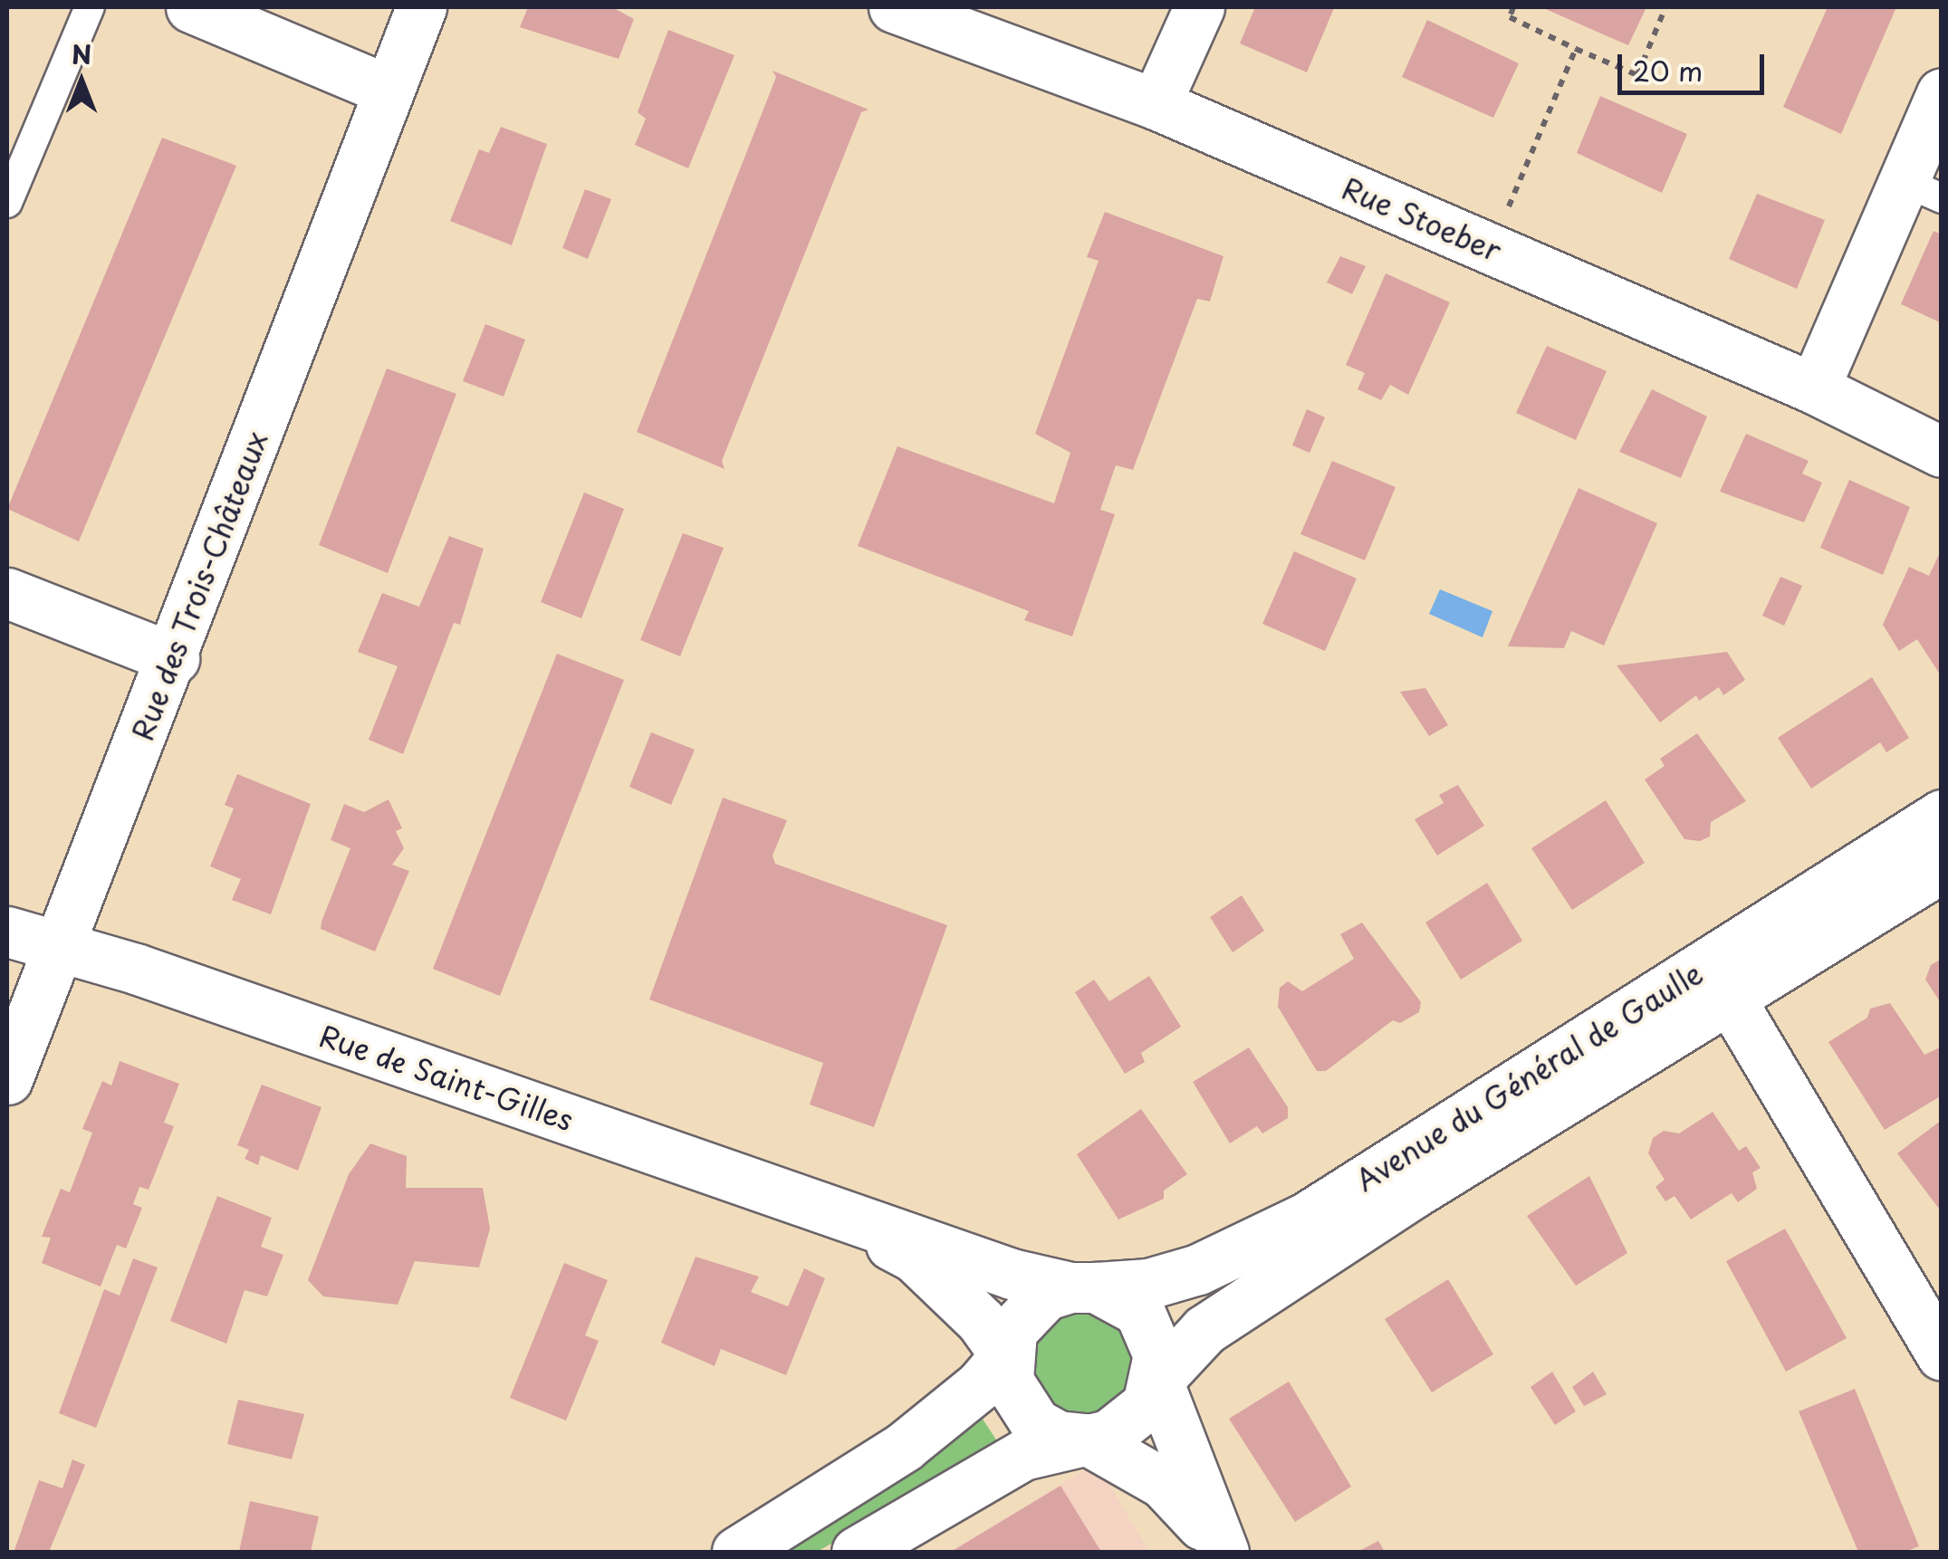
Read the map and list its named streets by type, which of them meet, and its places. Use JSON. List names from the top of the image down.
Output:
{
  "streets": {
    "street": [
      "Rue Stoeber",
      "Rue des Trois-Châteaux",
      "Avenue du Général de Gaulle",
      "Rue de Saint-Gilles"
    ]
  },
  "crossings": [
    ["Rue des Trois-Châteaux", "Rue de Saint-Gilles"],
    ["Avenue du Général de Gaulle", "Rue de Saint-Gilles"]
  ],
  "scale_bar": "20 m",
  "north": "top"
}
